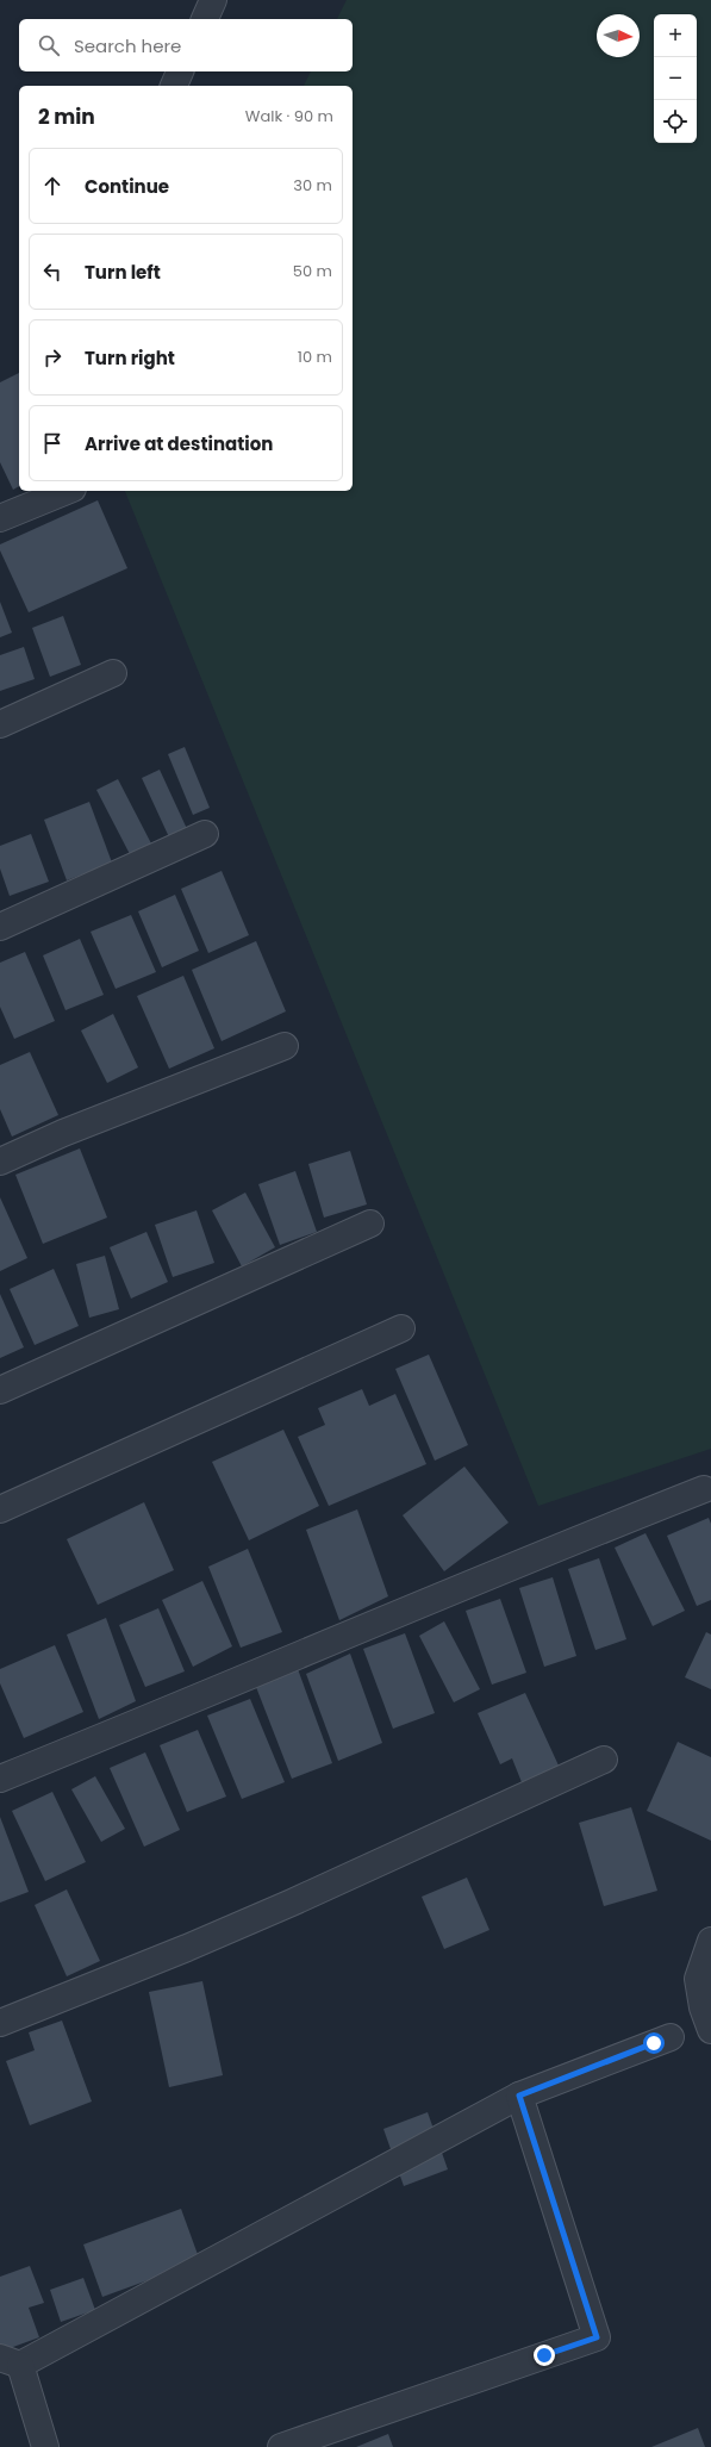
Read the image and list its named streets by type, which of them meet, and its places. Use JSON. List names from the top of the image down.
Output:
{
  "north": "right",
  "page": {
    "map_buttons": ["+", "−"],
    "search": "Search here",
    "heading": ["2 min", "Walk · 90 m"],
    "list": [
      ["Continue", "30 m"],
      ["Turn left", "50 m"],
      ["Turn right", "10 m"],
      "Arrive at destination"
    ]
  }
}
